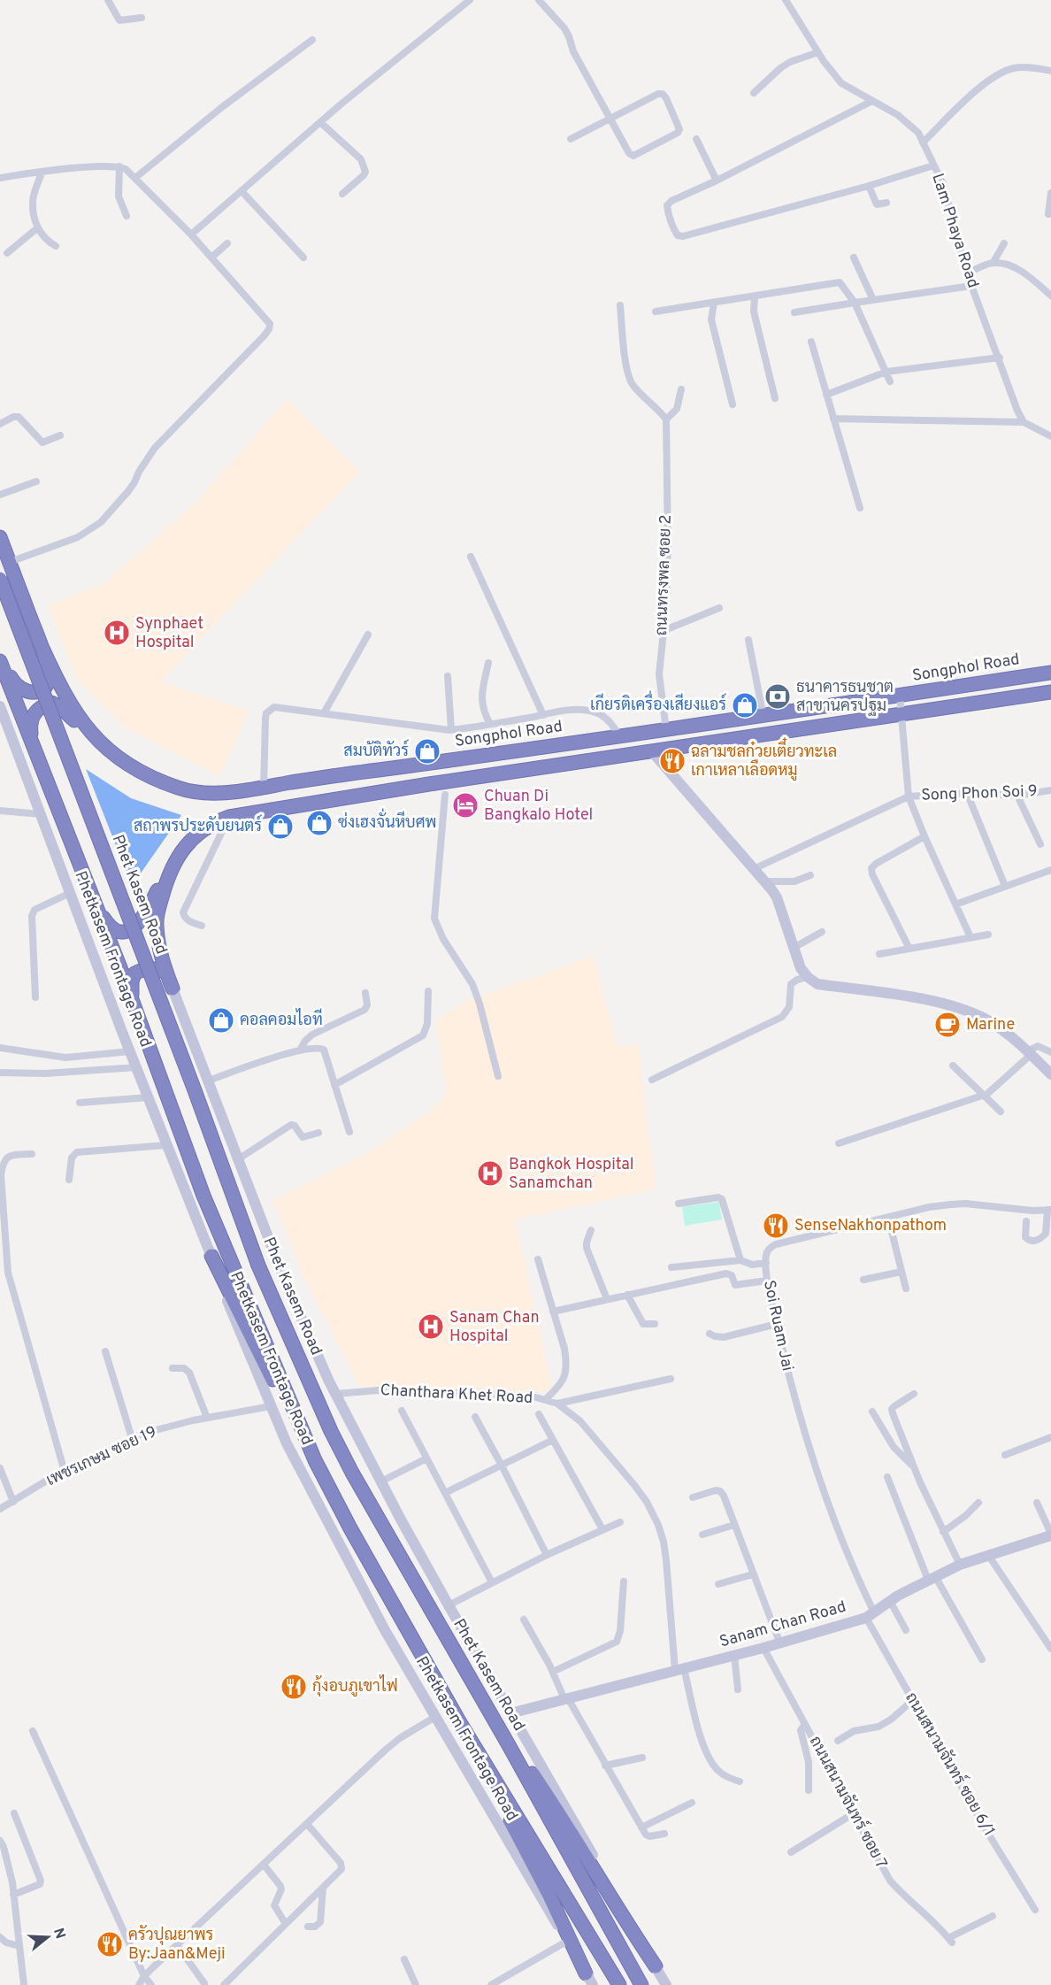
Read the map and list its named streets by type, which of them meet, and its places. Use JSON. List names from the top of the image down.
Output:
{
  "streets": {
    "highway": ["Songphol Road", "Phet Kasem Road"],
    "main road": ["Phetkasem Frontage Road", "Sanam Chan Road"],
    "street": [
      "Lam Phaya Road",
      "ถนนทรงพล ซอย 2",
      "Song Phon Soi 9",
      "Soi Ruam Jai",
      "Chanthara Khet Road",
      "เพชรเกษม ซอย 19",
      "ถนนสนามจันทร์ ซอย 6/1",
      "ถนนสนามจันทร์ ซอย 7"
    ]
  },
  "crossings": [
    ["ถนนทรงพล ซอย 2", "Songphol Road"],
    ["Phetkasem Frontage Road", "เพชรเกษม ซอย 19"],
    ["Soi Ruam Jai", "Sanam Chan Road"],
    ["Soi Ruam Jai", "ถนนสนามจันทร์ ซอย 6/1"],
    ["Chanthara Khet Road", "Sanam Chan Road"],
    ["Sanam Chan Road", "ถนนสนามจันทร์ ซอย 6/1"],
    ["Sanam Chan Road", "ถนนสนามจันทร์ ซอย 7"]
  ],
  "places": {
    "hospital": ["Synphaet Hospital", "Bangkok Hospital Sanamchan", "Sanam Chan Hospital"],
    "bank": ["ธนาคารธนชาต สาขานครปฐม"],
    "shop": [
      "เกียรติเครื่องเสียงแอร์",
      "สมบัติทัวร์",
      "ซ่งเฮงจั่นหีบศพ",
      "สถาพรประดับยนตร์",
      "คอลคอมไอที"
    ],
    "restaurant": [
      "ฉลามชลก๋วยเตี๋ยวทะเล เกาเหลาเลือดหมู",
      "SenseNakhonpathom",
      "กุ้งอบภูเขาไฟ",
      "ครัวปุณยาพร By:Jaan&Meji"
    ],
    "hotel": ["Chuan Di Bangkalo Hotel"],
    "cafe": ["Marine"]
  },
  "north": "right"
}
